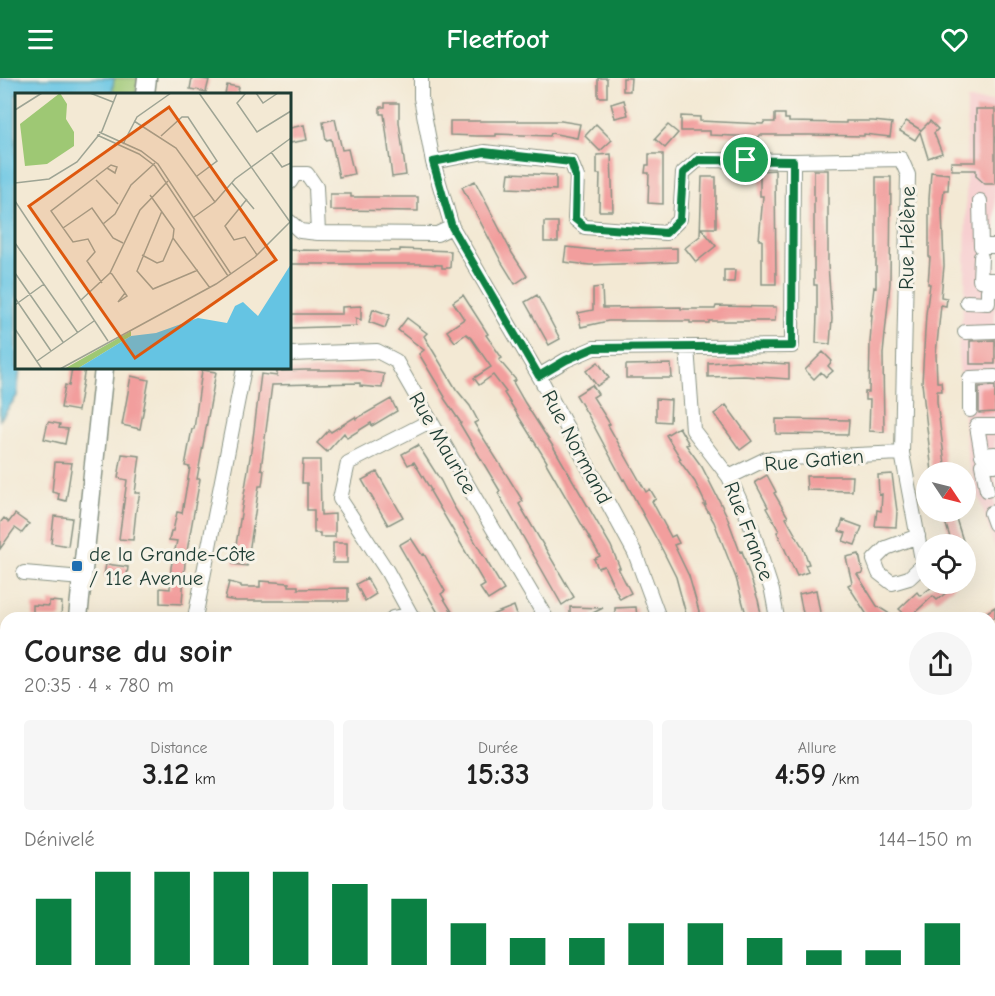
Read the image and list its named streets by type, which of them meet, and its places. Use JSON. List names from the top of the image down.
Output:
{
  "streets": {
    "street": [
      "Rue Hélène",
      "Rue Maurice",
      "Rue Normand",
      "Rue Gatien",
      "Rue France"
    ]
  },
  "crossings": [
    ["Rue Hélène", "Rue Normand"],
    ["Rue Hélène", "Rue Gatien"],
    ["Rue Gatien", "Rue France"]
  ],
  "places": {
    "transit": ["de la Grande-Côte / 11e Avenue"]
  },
  "north": "bottom right",
  "page": {
    "header": "Fleetfoot",
    "heading": ["Course du soir", "20:35 · 4 × 780 m"],
    "stats": [
      ["Distance", "3.12 km"],
      ["Durée", "15:33"],
      ["Allure", "4:59 /km"]
    ],
    "chart": ["Dénivelé", "144–150 m"]
  }
}
